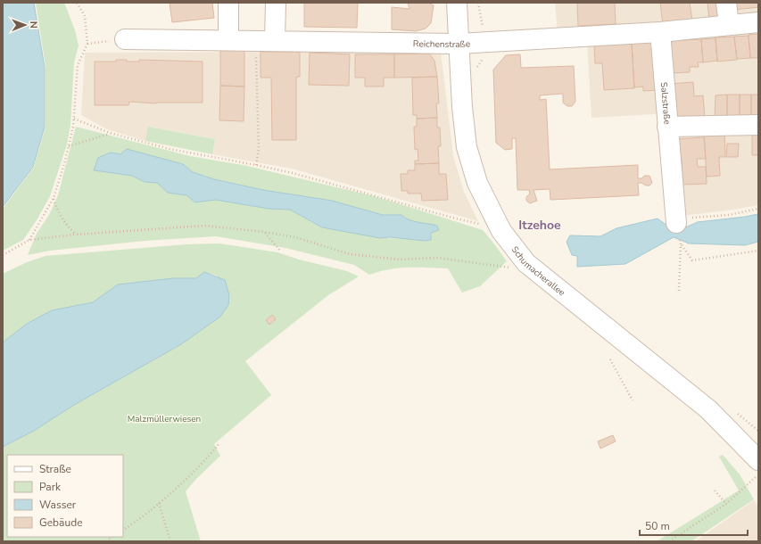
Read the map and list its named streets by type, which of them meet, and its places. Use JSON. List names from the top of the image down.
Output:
{
  "streets": {
    "street": ["Reichenstraße", "Salzstraße", "Schumacherallee"]
  },
  "crossings": [
    ["Reichenstraße", "Salzstraße"],
    ["Reichenstraße", "Schumacherallee"]
  ],
  "districts": ["Itzehoe"],
  "parks": ["Malzmüllerwiesen"],
  "legend": [
    "Straße",
    "Park",
    "Wasser",
    "Gebäude"
  ],
  "scale_bar": "50 m",
  "north": "right"
}
